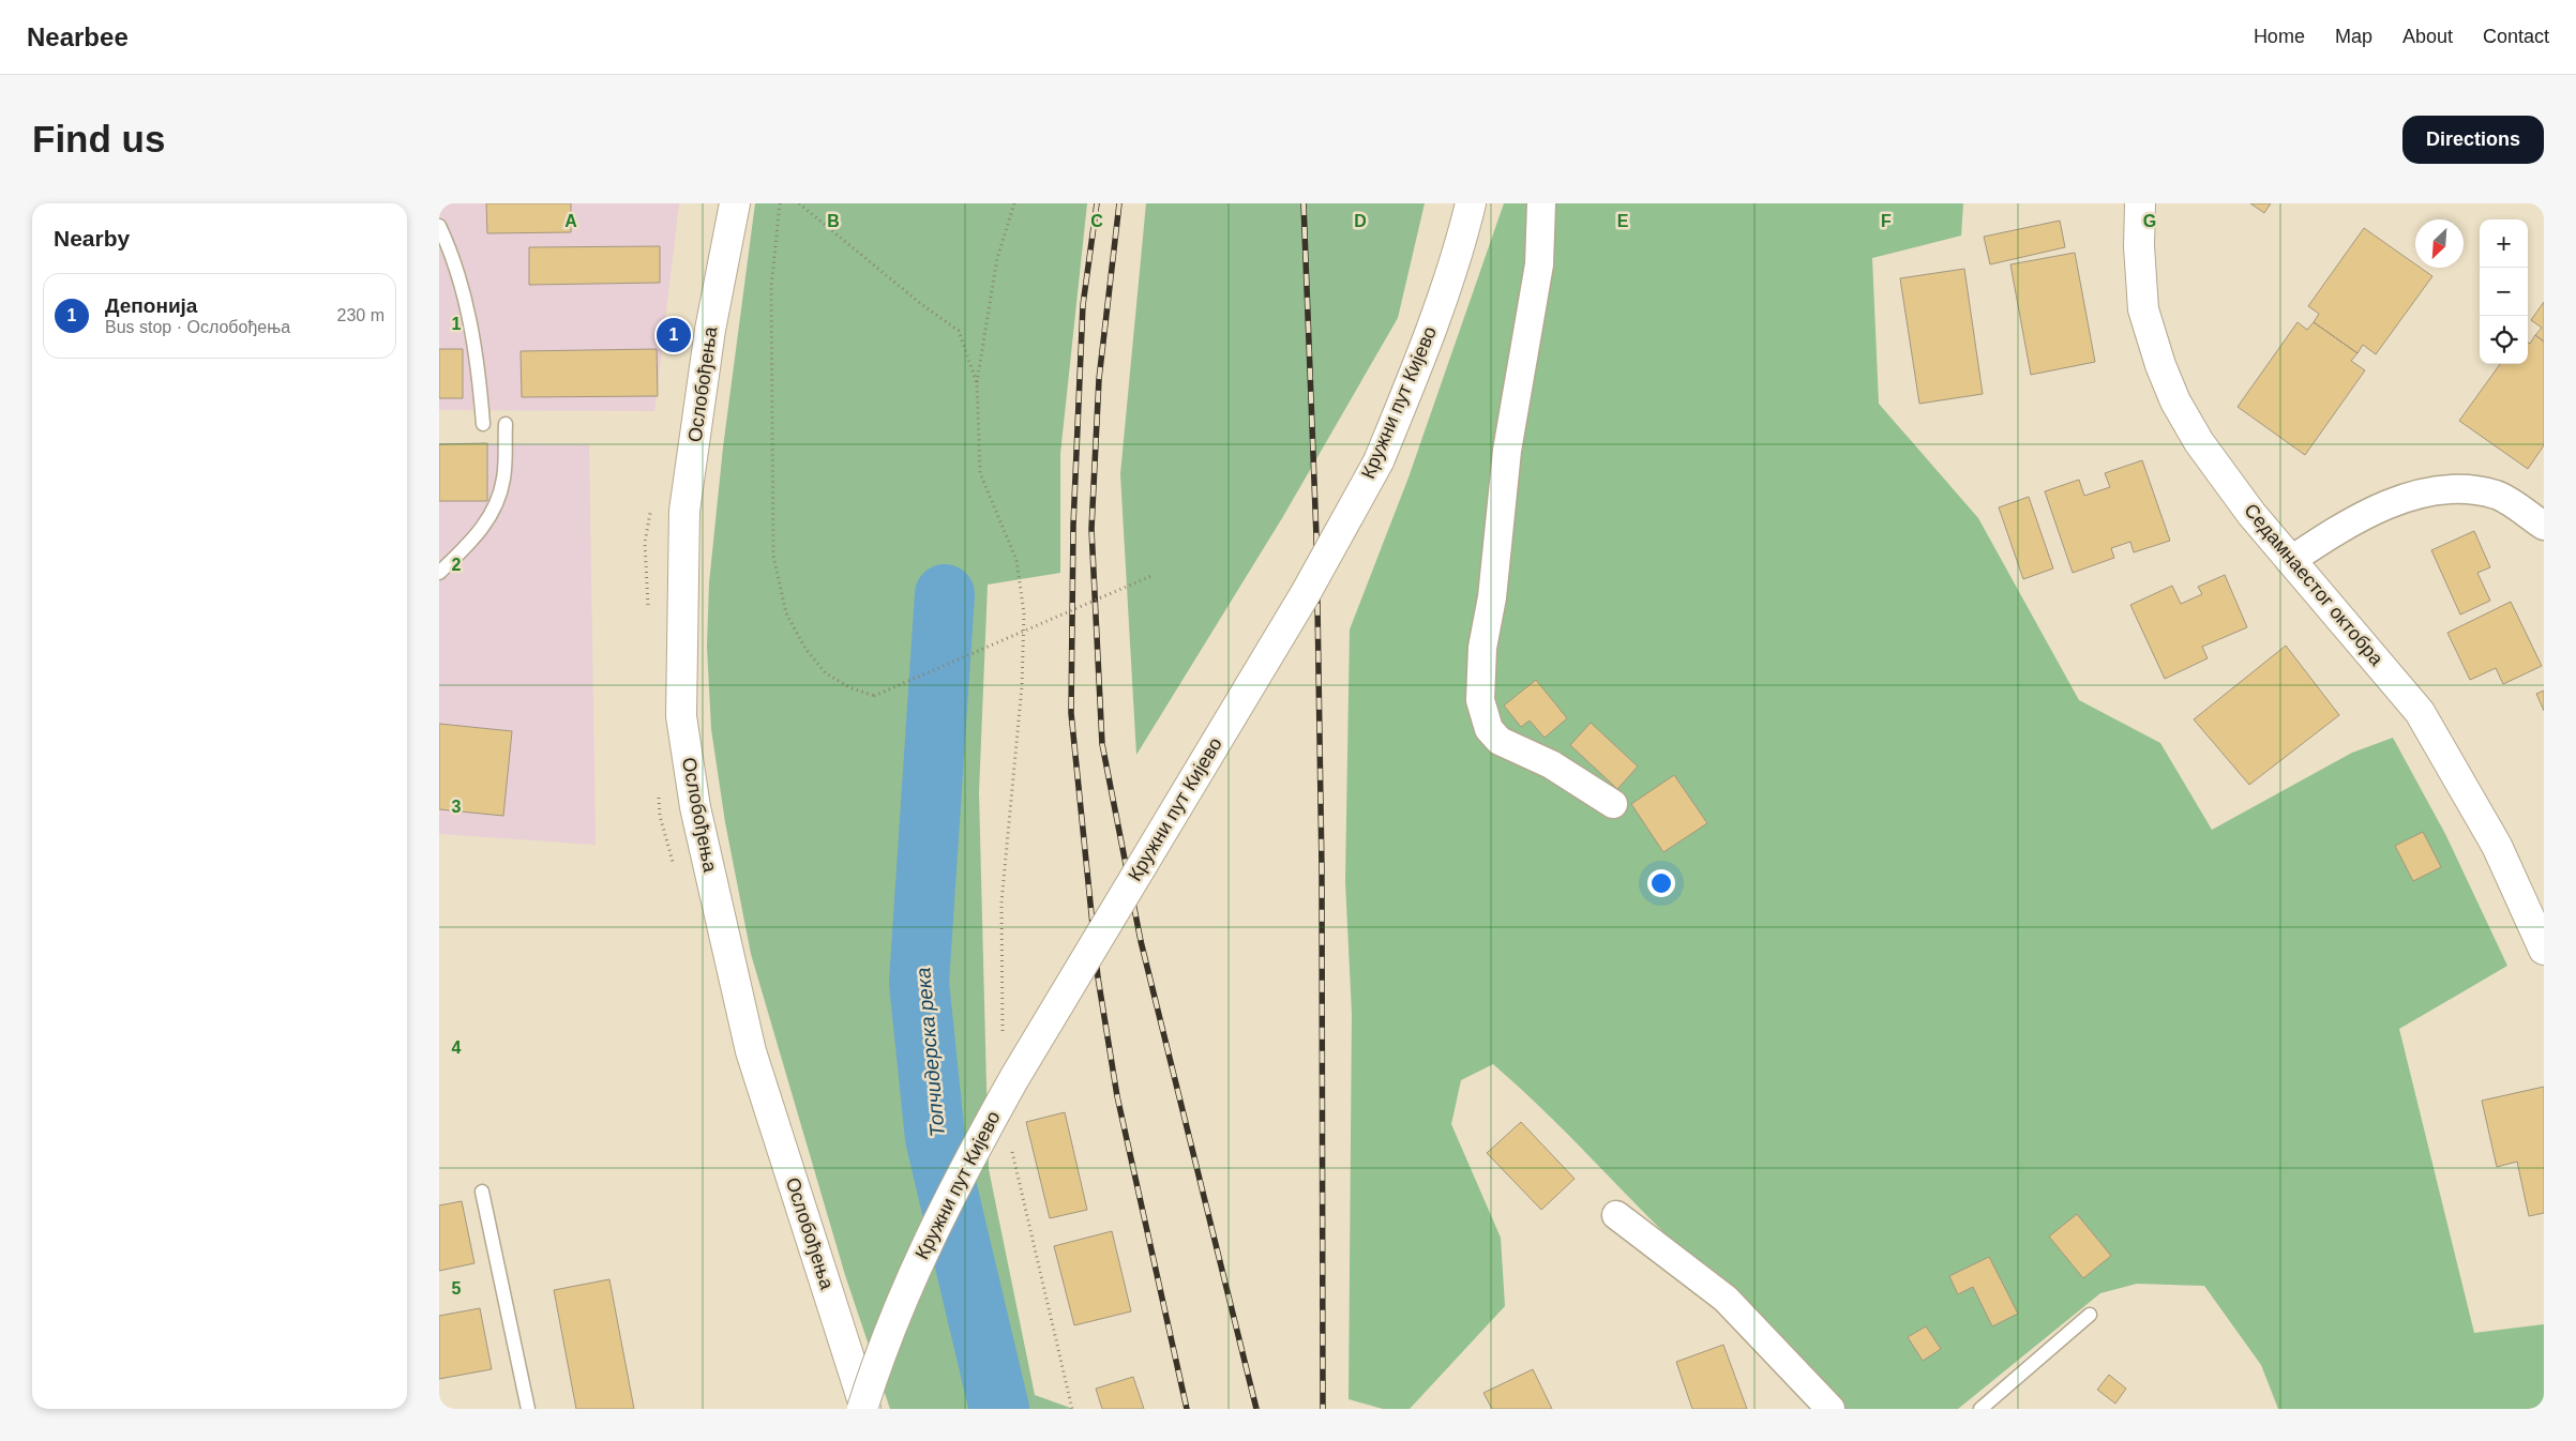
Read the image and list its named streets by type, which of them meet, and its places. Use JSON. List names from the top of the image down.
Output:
{
  "streets": {
    "main road": ["Ослобођења", "Кружни пут Кијево", "Седамнаестог октобра"]
  },
  "crossings": [
    ["Ослобођења", "Кружни пут Кијево"]
  ],
  "water": ["Топчидерска река"],
  "north": "bottom left",
  "page": {
    "header": "Nearbee",
    "nav": [
      "Home",
      "Map",
      "About",
      "Contact"
    ],
    "buttons": "Directions",
    "title": "Find us",
    "heading": "Nearby",
    "map_buttons": ["+", "−"],
    "list": [
      {
        "mark": "1",
        "name": "Депонија",
        "note": "Bus stop · Ослобођења",
        "value": "230 m"
      }
    ],
    "pins": "1"
  },
  "grid": {
    "columns": [
      "A",
      "B",
      "C",
      "D",
      "E",
      "F",
      "G"
    ],
    "rows": [
      "1",
      "2",
      "3",
      "4",
      "5"
    ]
  }
}
